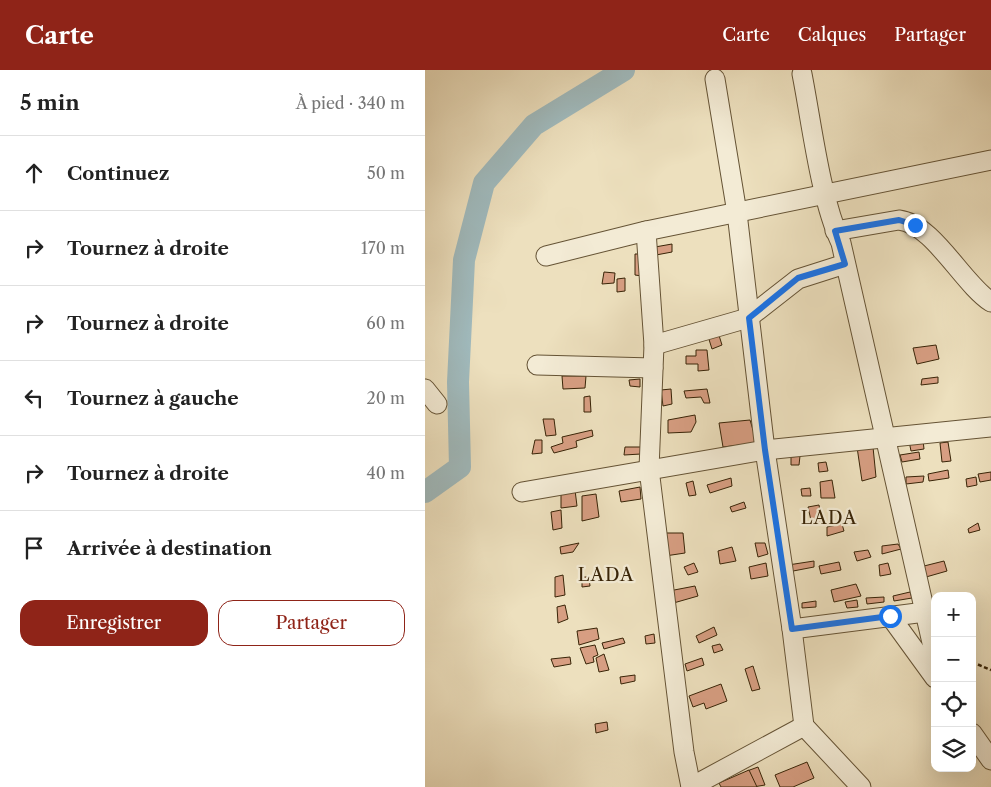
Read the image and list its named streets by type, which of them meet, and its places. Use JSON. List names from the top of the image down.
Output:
{
  "districts": ["LADA", "LADA"],
  "page": {
    "header": "Carte",
    "nav": ["Carte", "Calques", "Partager"],
    "heading": ["5 min", "À pied · 340 m"],
    "list": [
      ["Continuez", "50 m"],
      ["Tournez à droite", "170 m"],
      ["Tournez à droite", "60 m"],
      ["Tournez à gauche", "20 m"],
      ["Tournez à droite", "40 m"],
      "Arrivée à destination"
    ],
    "buttons": ["Enregistrer", "Partager"],
    "map_buttons": ["+", "−"]
  }
}
